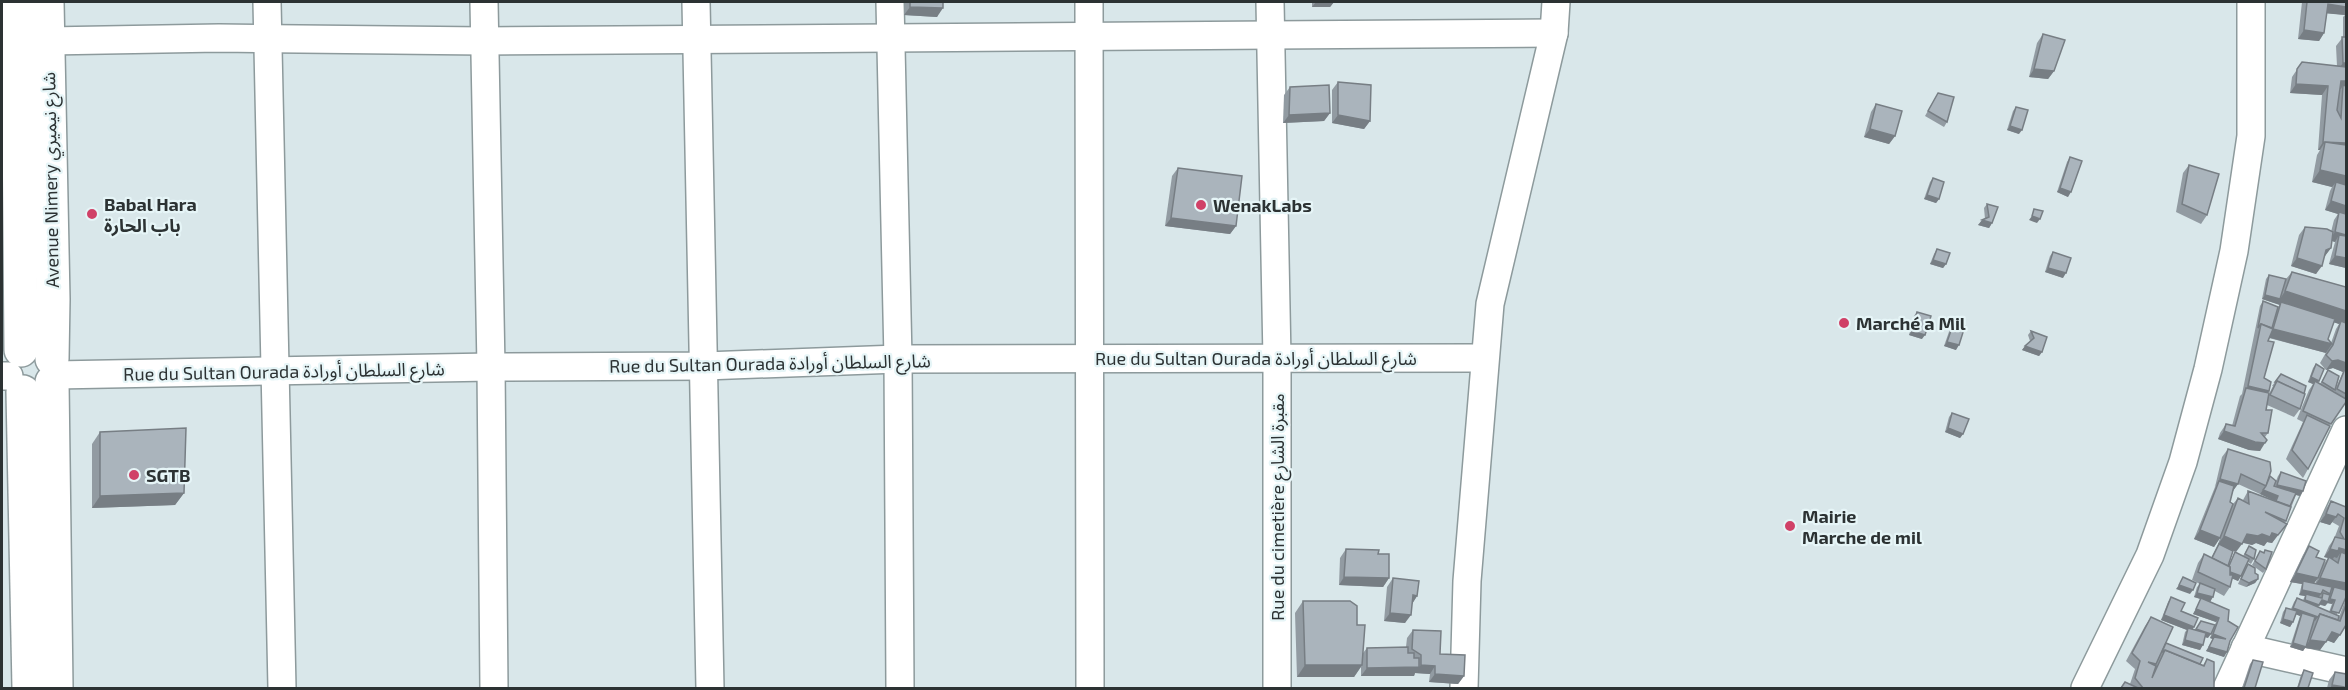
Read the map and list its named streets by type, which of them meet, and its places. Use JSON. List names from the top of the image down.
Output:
{
  "streets": {
    "main road": ["Avenue Nimery شارع نيميري"],
    "street": ["Rue du Sultan Ourada شارع السلطان أورادة", "Rue du cimetière مقبرة الشارع"]
  },
  "crossings": [
    ["Avenue Nimery شارع نيميري", "Rue du Sultan Ourada شارع السلطان أورادة"],
    ["Rue du Sultan Ourada شارع السلطان أورادة", "Rue du cimetière مقبرة الشارع"]
  ],
  "places": [
    "WenakLabs",
    "Babal Hara باب الحارة",
    "Marché a Mil",
    "SGTB",
    "Mairie Marche de mil"
  ]
}
